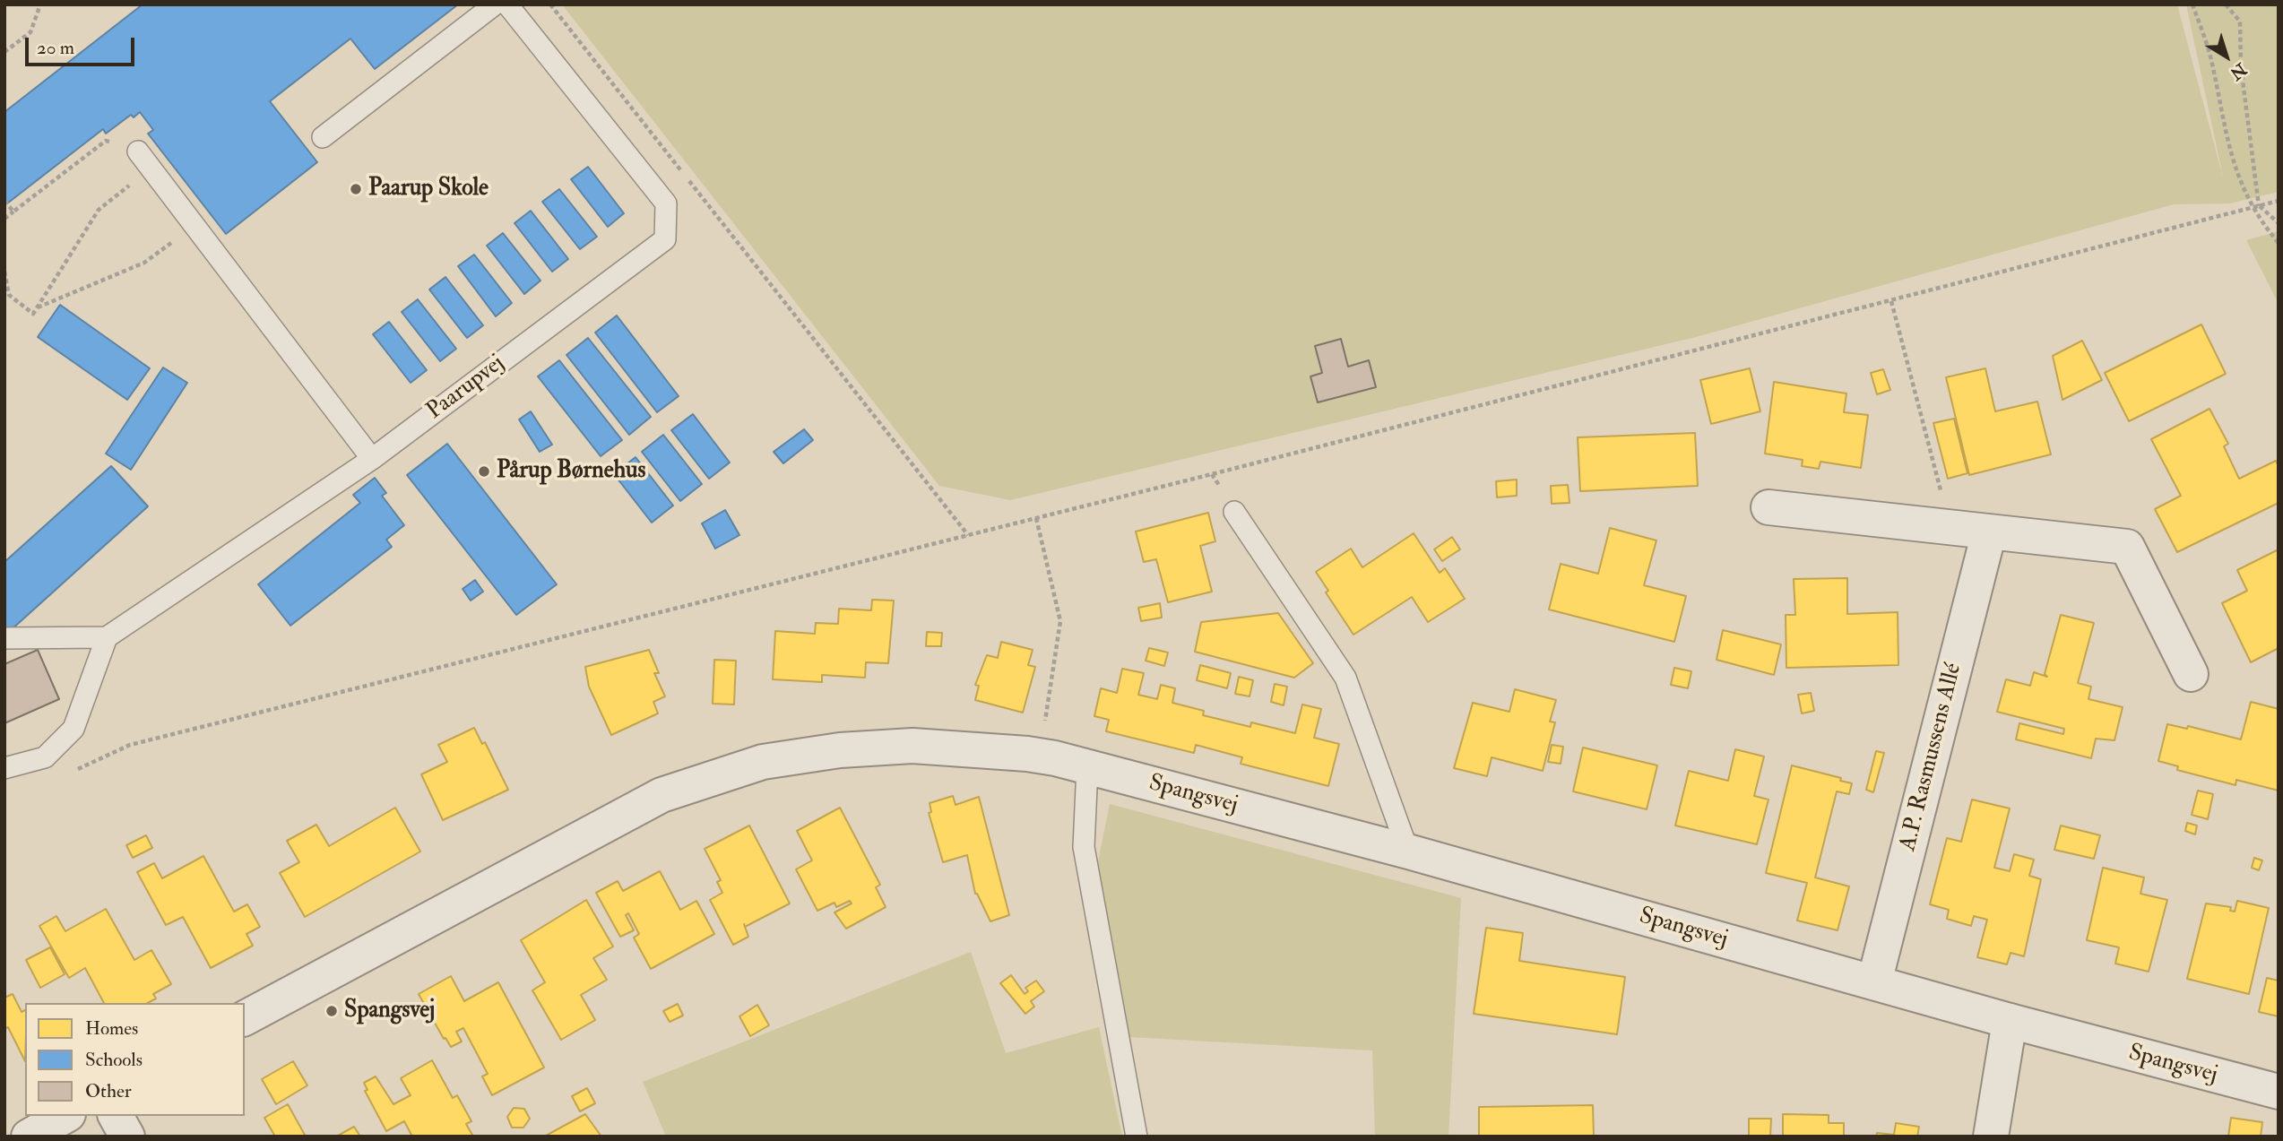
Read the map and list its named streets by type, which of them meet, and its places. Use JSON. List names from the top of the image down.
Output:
{
  "streets": {
    "street": ["A.P. Rasmussens Allé", "Spangsvej"],
    "lane": ["Paarupvej"]
  },
  "crossings": [
    ["A.P. Rasmussens Allé", "Spangsvej"]
  ],
  "places": ["Paarup Skole", "Pårup Børnehus", "Spangsvej"],
  "legend": ["Homes", "Schools", "Other"],
  "scale_bar": "20 m",
  "north": "bottom right"
}
